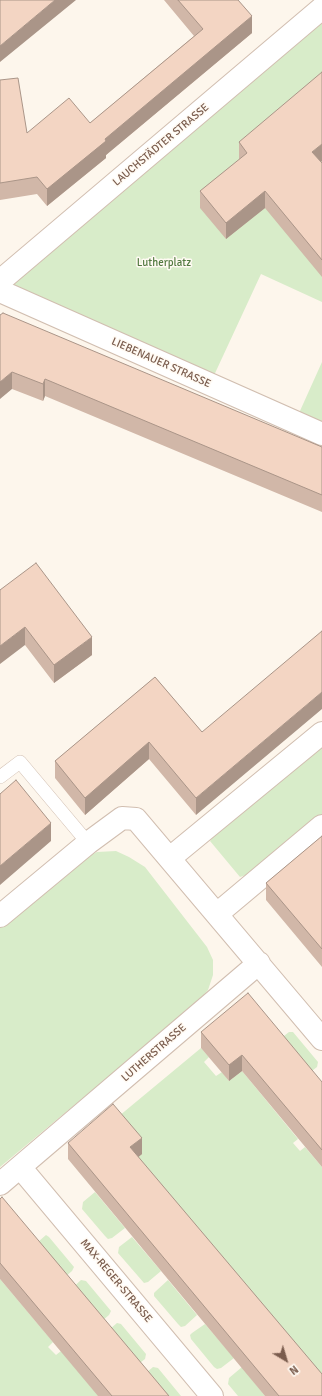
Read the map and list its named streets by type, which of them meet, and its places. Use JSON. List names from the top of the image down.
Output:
{
  "streets": {
    "street": [
      "LAUCHSTÄDTER STRASSE",
      "LIEBENAUER STRASSE",
      "LUTHERSTRASSE",
      "MAX-REGER-STRASSE"
    ]
  },
  "crossings": [
    ["LUTHERSTRASSE", "MAX-REGER-STRASSE"]
  ],
  "parks": ["Lutherplatz"],
  "north": "bottom right"
}
